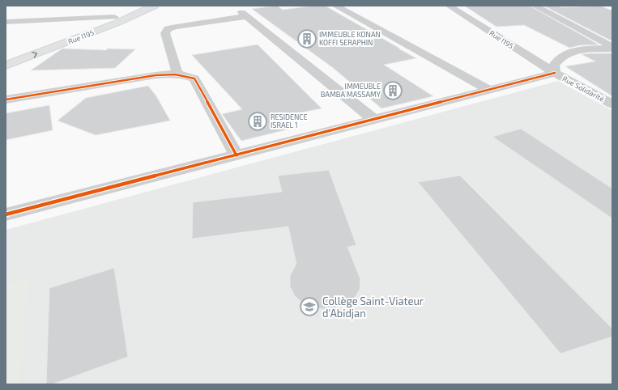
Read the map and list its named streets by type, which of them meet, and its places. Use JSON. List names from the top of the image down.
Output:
{
  "streets": {
    "main road": ["Rue I195"],
    "street": ["Rue Solidarité"]
  },
  "crossings": [
    ["Rue I195", "Rue Solidarité"]
  ],
  "places": {
    "building": ["IMMEUBLE KONAN KOFFI SERAPHIN", "IMMEUBLE BAMBA MASSAMY", "RESIDENCE ISRAEL 1"],
    "school or university": ["Collège Saint-Viateur d'Abidjan"]
  }
}
